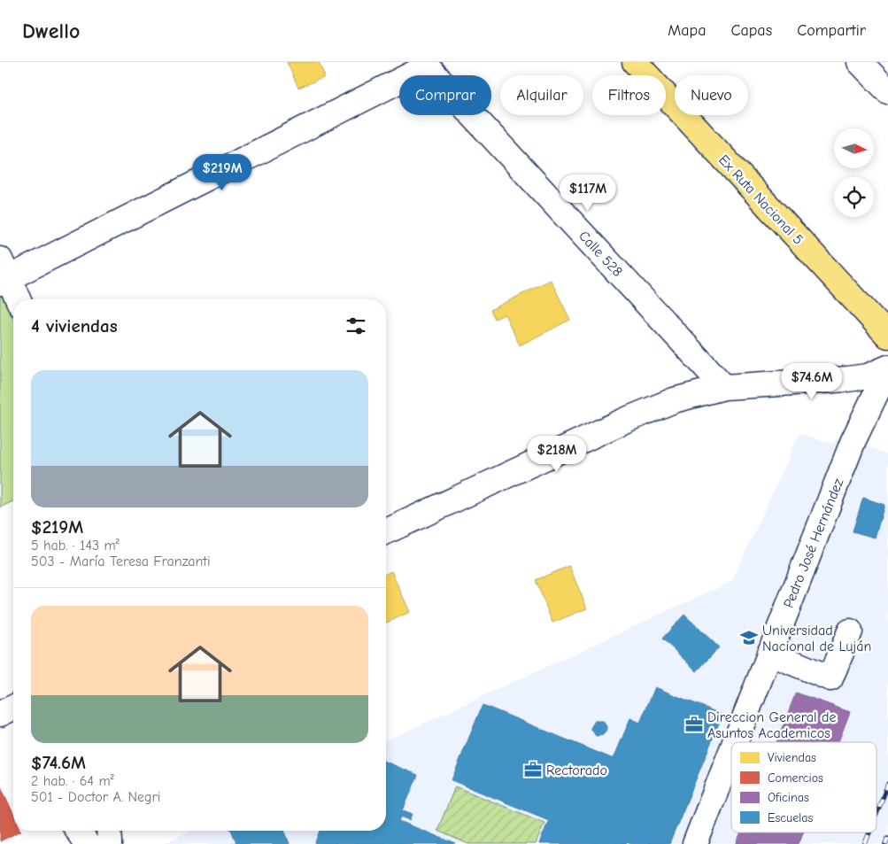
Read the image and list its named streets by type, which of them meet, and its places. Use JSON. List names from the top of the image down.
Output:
{
  "streets": {
    "main road": ["Ex Ruta Nacional 5"],
    "street": ["Calle 528", "Pedro José Hernández"]
  },
  "places": {
    "school or university": ["Universidad Nacional de Luján"],
    "office": ["Direccion General de Asuntos Academicos", "Rectorado"]
  },
  "legend": [
    "Viviendas",
    "Comercios",
    "Oficinas",
    "Escuelas"
  ],
  "north": "right",
  "page": {
    "header": "Dwello",
    "nav": ["Mapa", "Capas", "Compartir"],
    "chip": [
      "Comprar",
      "Alquilar",
      "Filtros",
      "Nuevo"
    ],
    "price": [
      "$219M",
      "$117M",
      "$74.6M",
      "$218M"
    ],
    "heading": "4 viviendas",
    "list": [
      {
        "name": "$219M",
        "note": "5 hab. · 143 m² · 503 - María Teresa Franzanti"
      },
      {
        "name": "$74.6M",
        "note": "2 hab. · 64 m² · 501 - Doctor A. Negri"
      }
    ]
  }
}
